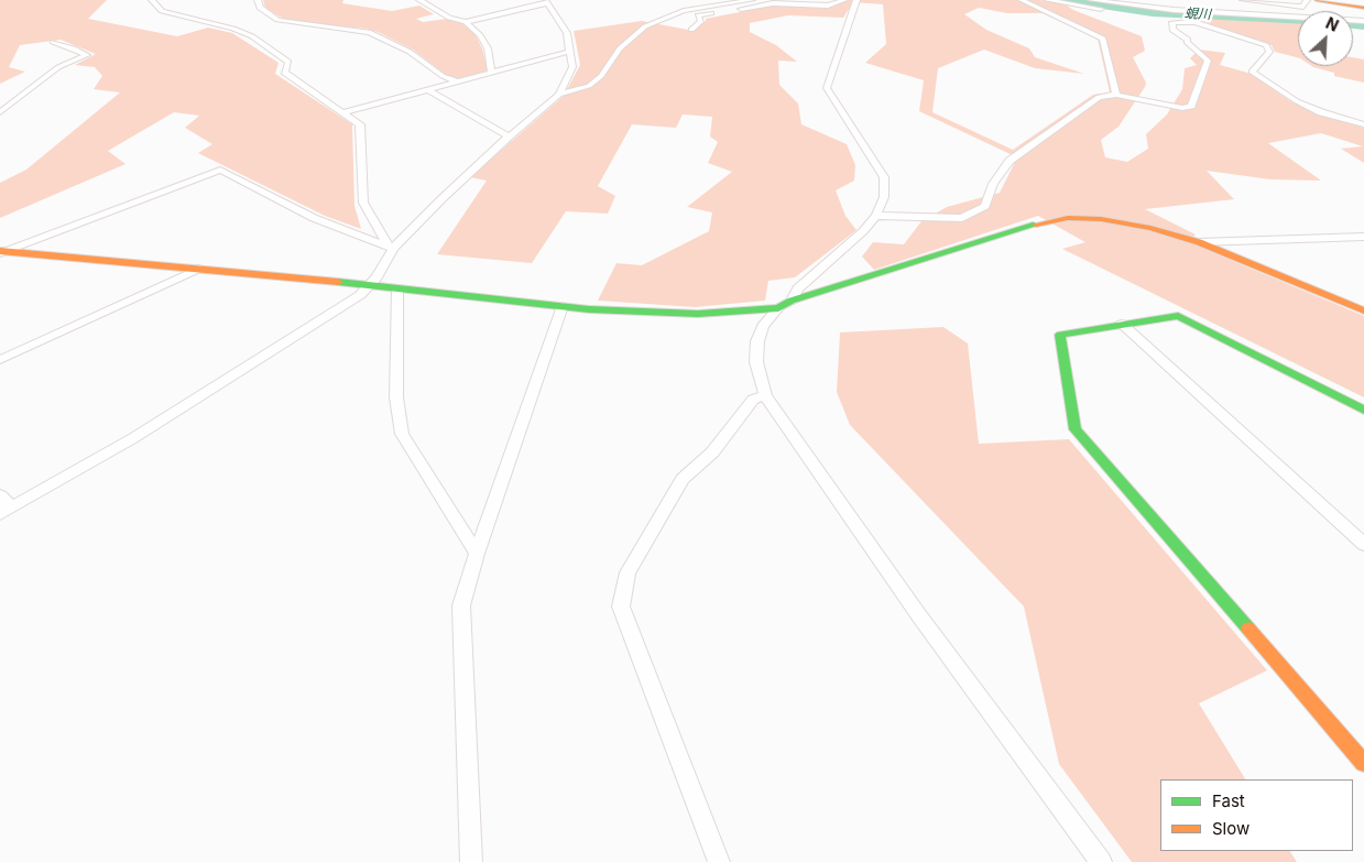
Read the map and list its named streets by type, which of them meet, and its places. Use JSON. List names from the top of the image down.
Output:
{
  "water": ["蜆川"],
  "legend": ["Fast", "Slow"],
  "north": "top right"
}
